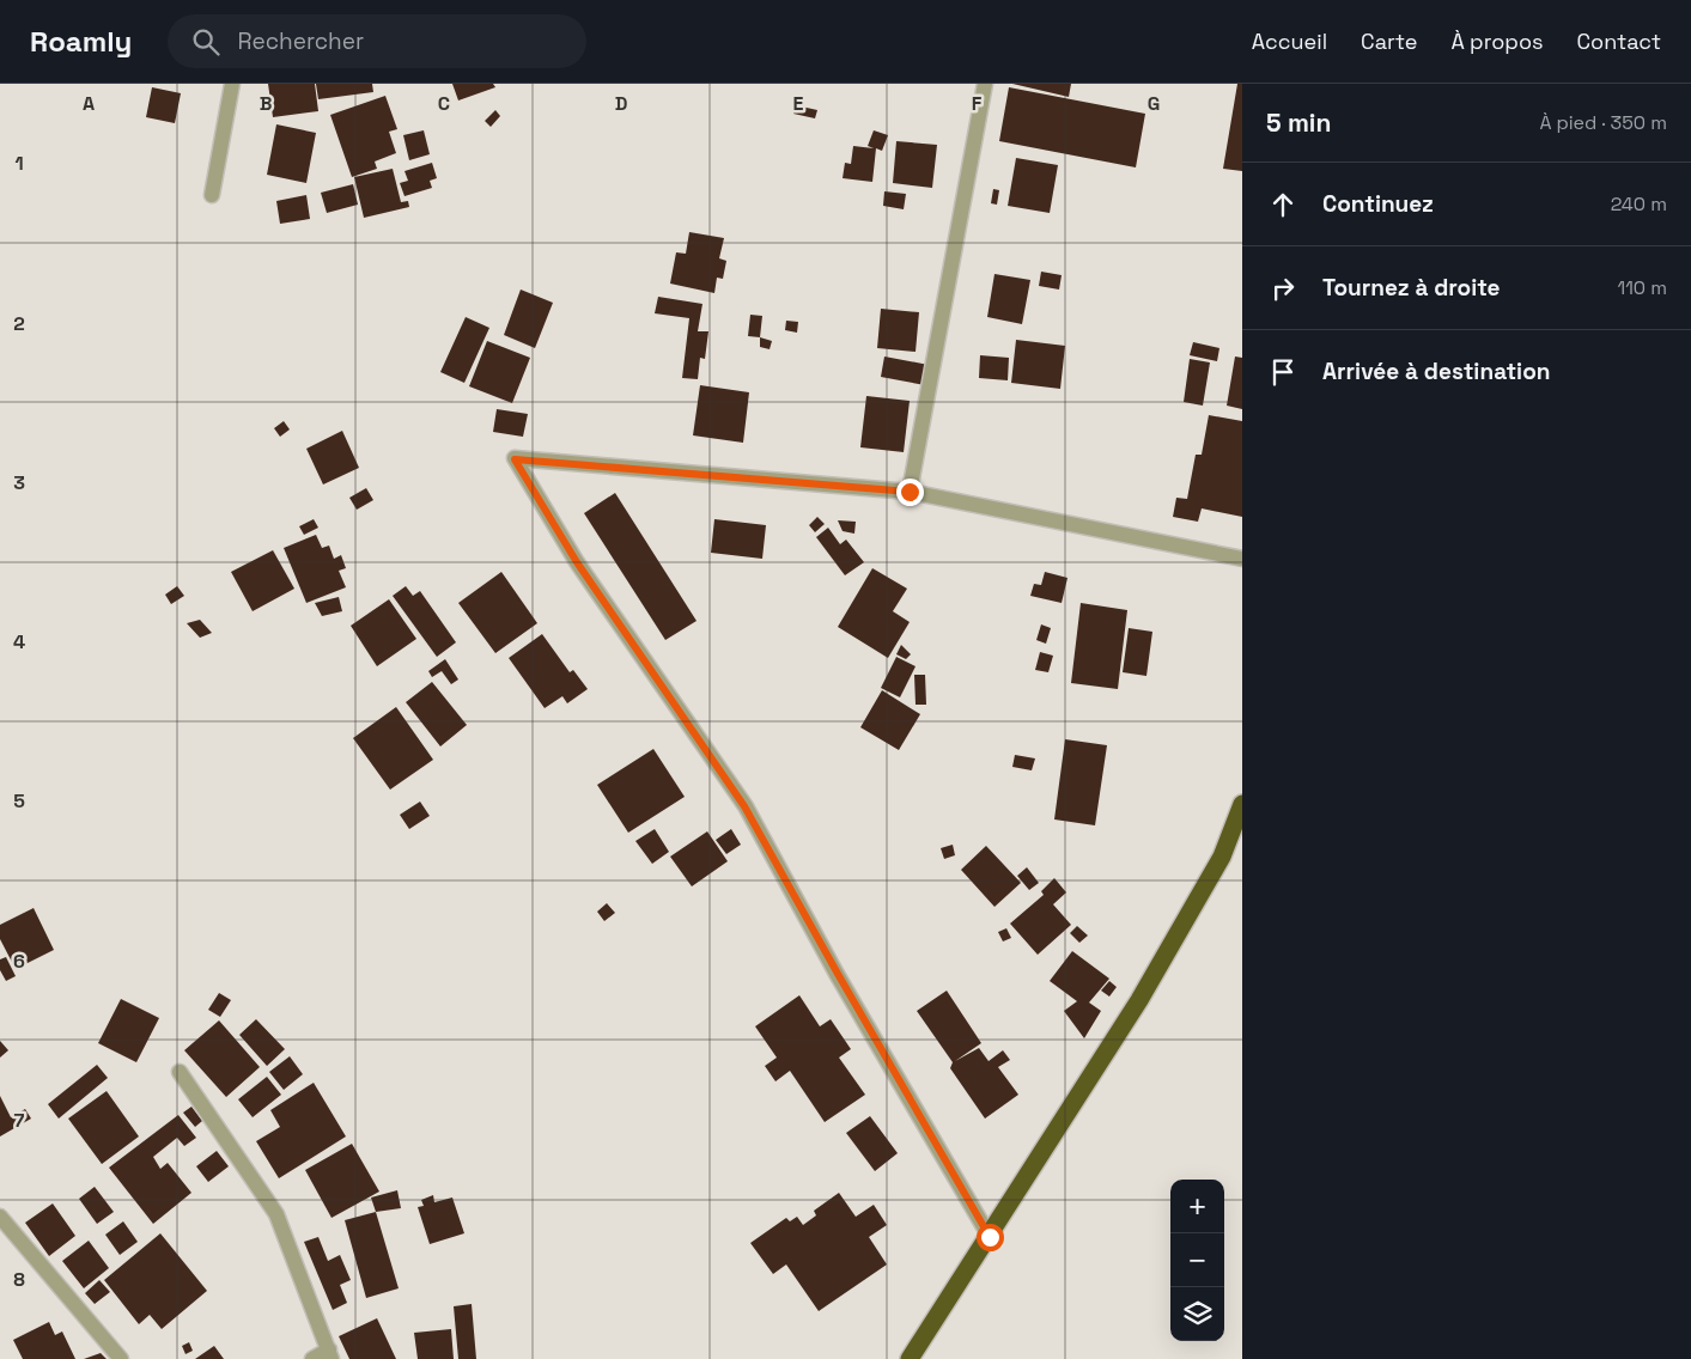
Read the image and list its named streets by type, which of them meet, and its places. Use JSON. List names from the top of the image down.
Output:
{
  "page": {
    "header": "Roamly",
    "search": "Rechercher",
    "nav": [
      "Accueil",
      "Carte",
      "À propos",
      "Contact"
    ],
    "heading": ["5 min", "À pied · 350 m"],
    "list": [
      ["Continuez", "240 m"],
      ["Tournez à droite", "110 m"],
      "Arrivée à destination"
    ],
    "map_buttons": ["+", "−"]
  },
  "grid": {
    "columns": [
      "A",
      "B",
      "C",
      "D",
      "E",
      "F",
      "G"
    ],
    "rows": [
      "1",
      "2",
      "3",
      "4",
      "5",
      "6",
      "7",
      "8"
    ]
  }
}
